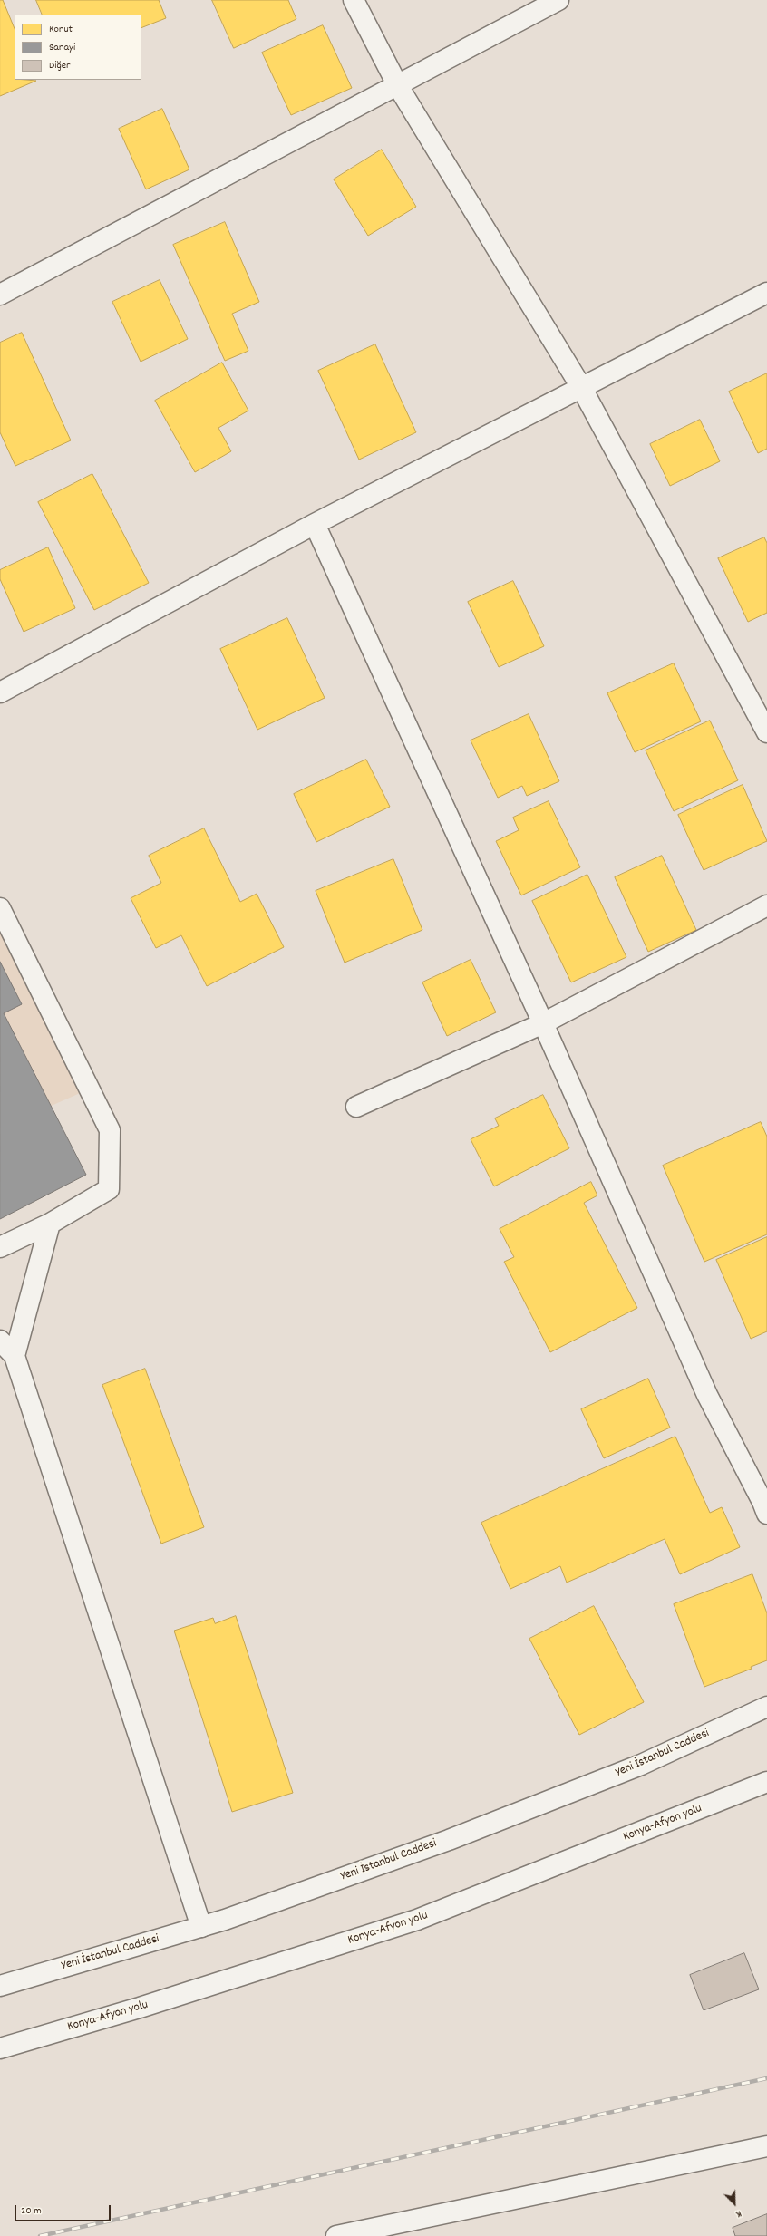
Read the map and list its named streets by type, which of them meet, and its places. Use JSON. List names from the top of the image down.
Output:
{
  "streets": {
    "main road": ["Yeni İstanbul Caddesi", "Konya-Afyon yolu"]
  },
  "legend": ["Konut", "Sanayi", "Diğer"],
  "scale_bar": "20 m",
  "north": "bottom right"
}
